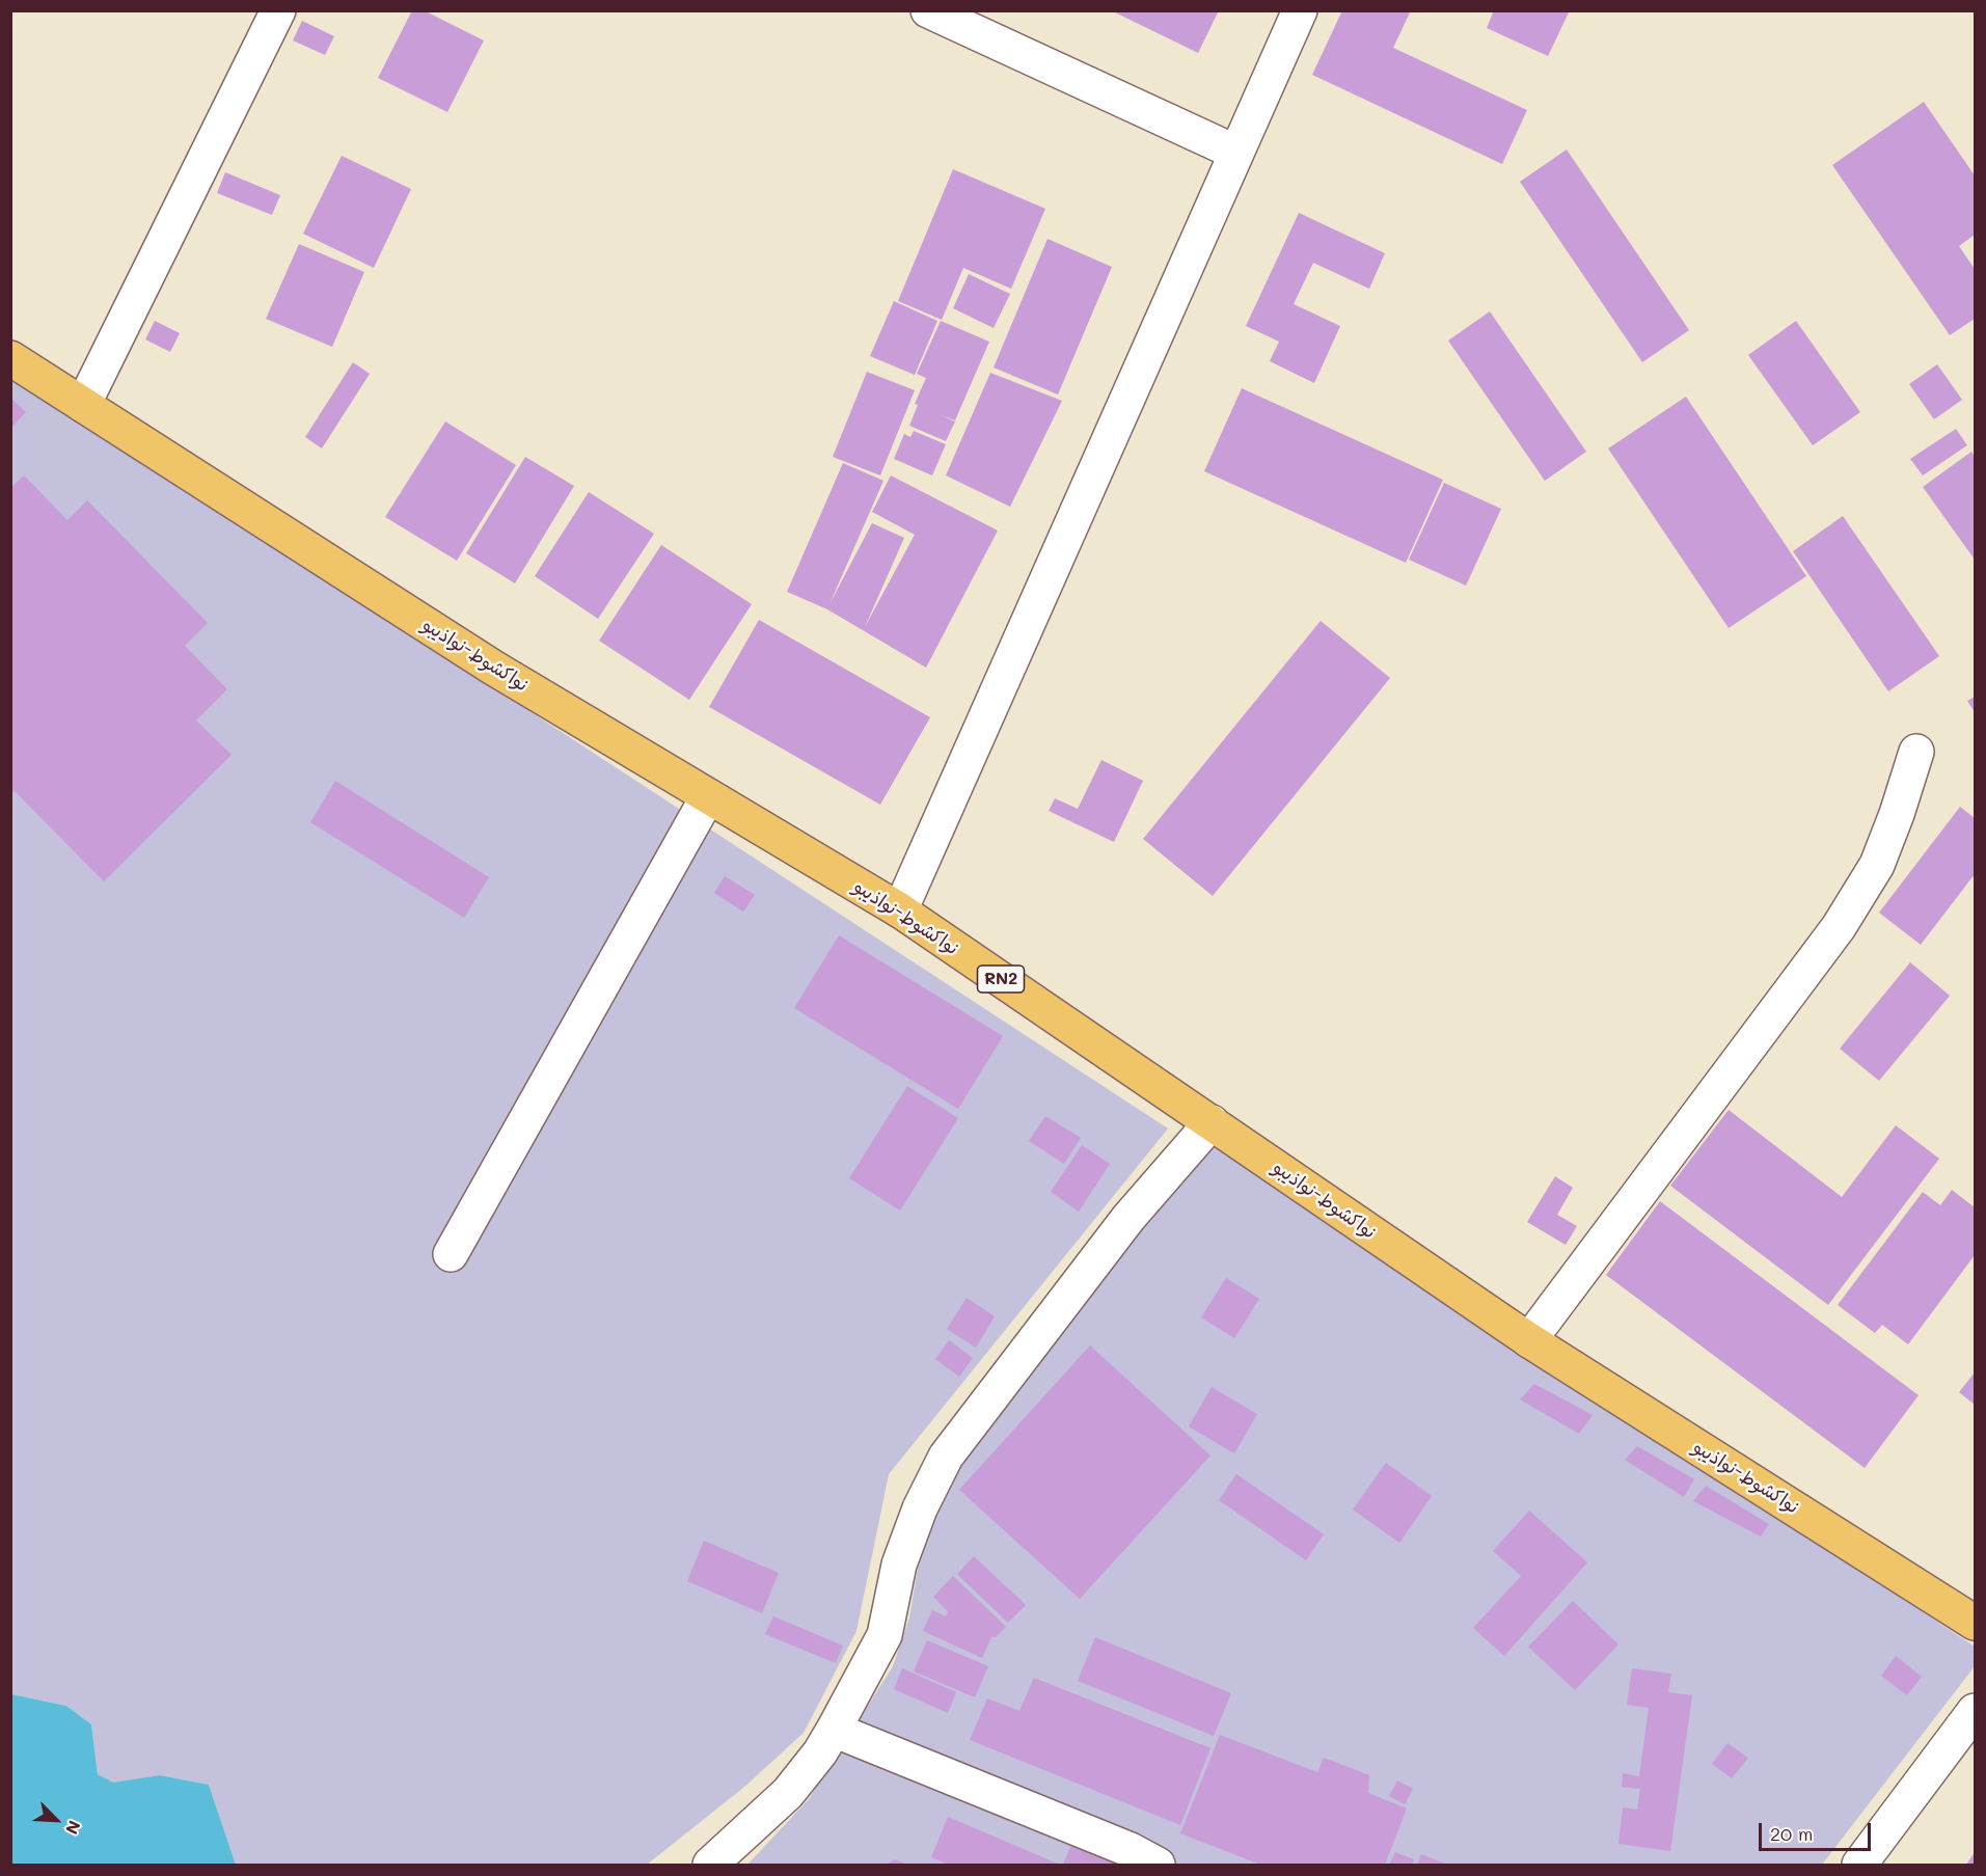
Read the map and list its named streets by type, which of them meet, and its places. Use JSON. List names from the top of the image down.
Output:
{
  "streets": {
    "main road": ["نواكشوط-نواذيبو", "RN2"]
  },
  "scale_bar": "20 m",
  "north": "bottom right"
}
